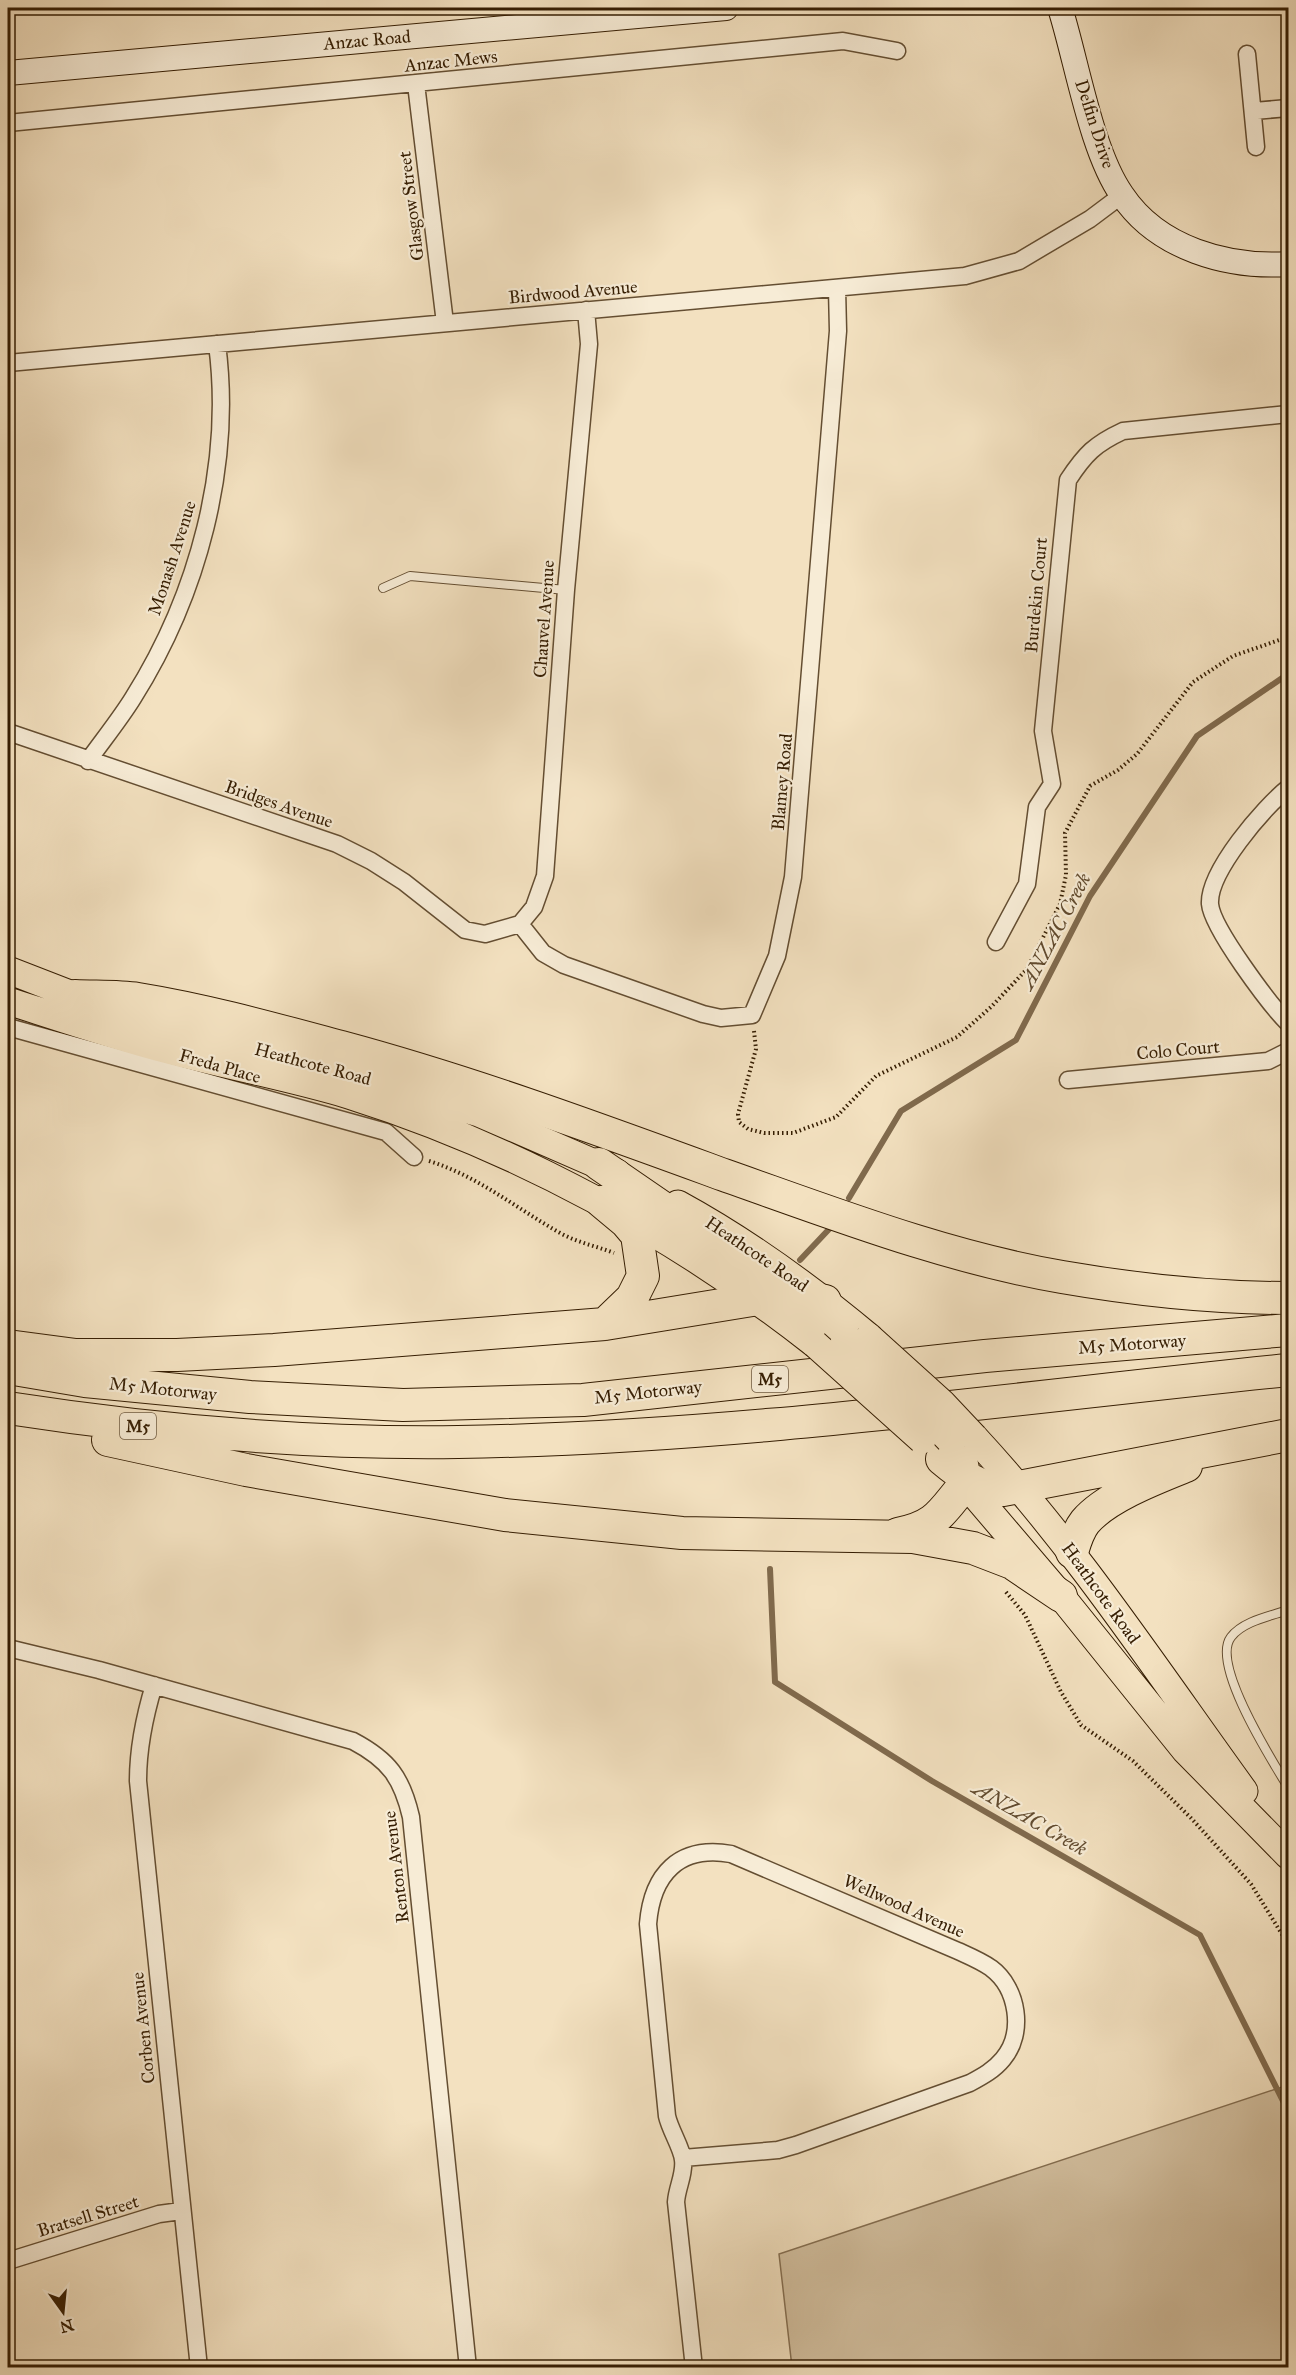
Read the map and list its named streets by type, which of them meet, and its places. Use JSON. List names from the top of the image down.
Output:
{
  "streets": {
    "highway": ["M5 Motorway", "M5"],
    "main road": ["Anzac Road", "Delfin Drive", "Heathcote Road"],
    "street": [
      "Anzac Mews",
      "Glasgow Street",
      "Birdwood Avenue",
      "Monash Avenue",
      "Burdekin Court",
      "Chauvel Avenue",
      "Blamey Road",
      "Bridges Avenue",
      "Colo Court",
      "Freda Place",
      "Renton Avenue",
      "Wellwood Avenue",
      "Corben Avenue",
      "Bratsell Street"
    ]
  },
  "crossings": [
    ["Anzac Mews", "Glasgow Street"],
    ["Delfin Drive", "Birdwood Avenue"],
    ["Glasgow Street", "Birdwood Avenue"],
    ["Birdwood Avenue", "Monash Avenue"],
    ["Birdwood Avenue", "Chauvel Avenue"],
    ["Birdwood Avenue", "Blamey Road"],
    ["Monash Avenue", "Bridges Avenue"],
    ["Chauvel Avenue", "Blamey Road"],
    ["Chauvel Avenue", "Bridges Avenue"],
    ["Blamey Road", "Bridges Avenue"],
    ["Renton Avenue", "Corben Avenue"],
    ["Corben Avenue", "Bratsell Street"]
  ],
  "water": ["ANZAC Creek"],
  "north": "bottom"
}
